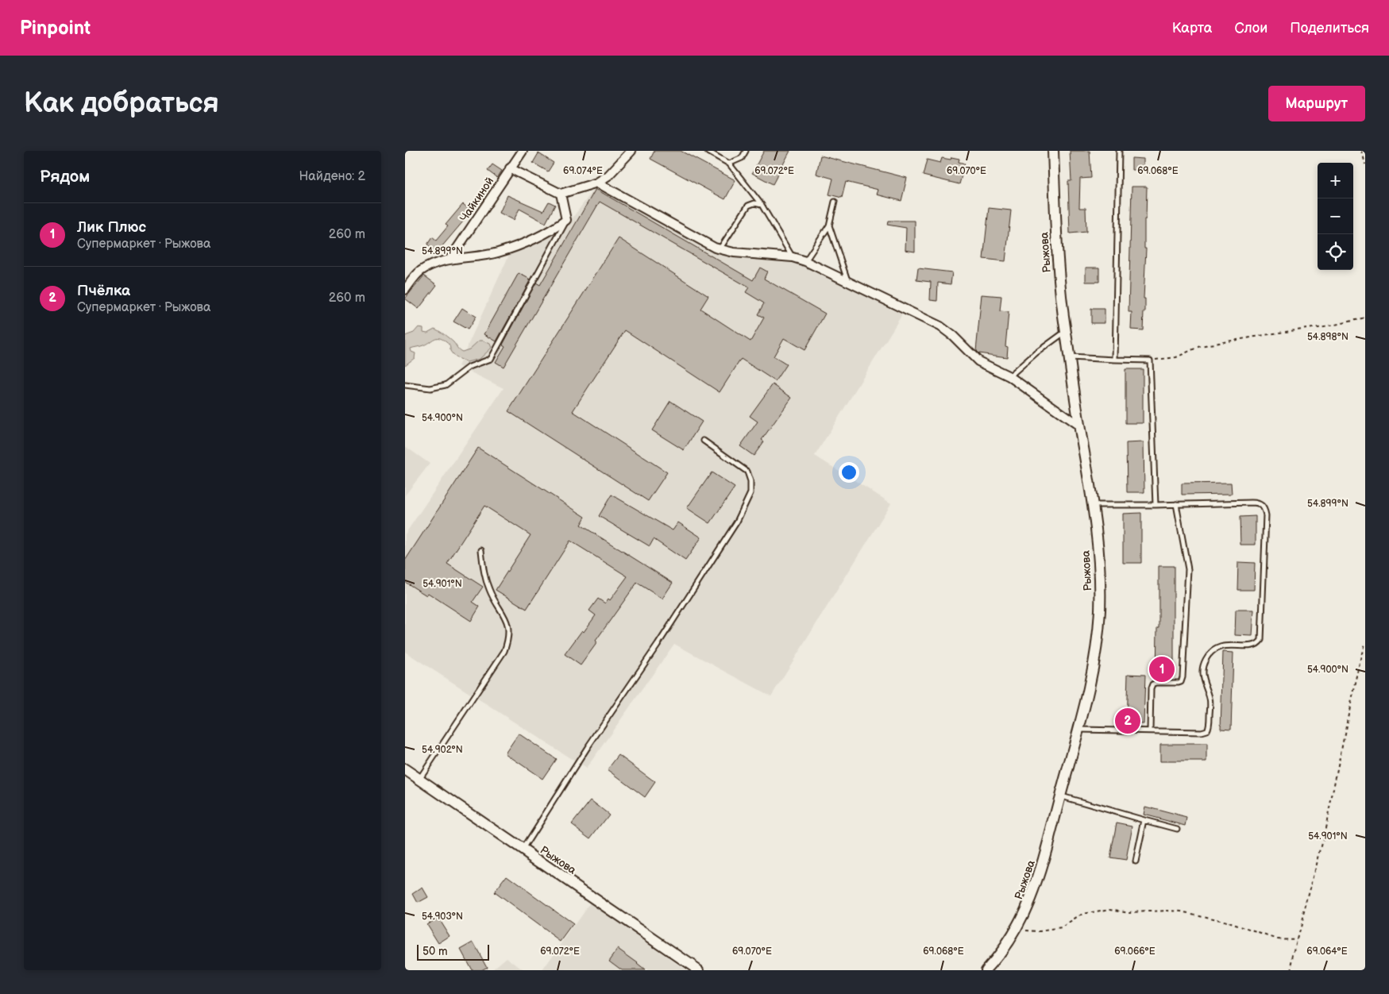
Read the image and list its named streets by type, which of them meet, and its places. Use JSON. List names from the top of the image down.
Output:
{
  "streets": {
    "street": ["Чайкиной", "Рыжова"]
  },
  "scale_bar": "50 m",
  "page": {
    "header": "Pinpoint",
    "nav": ["Карта", "Слои", "Поделиться"],
    "buttons": "Маршрут",
    "title": "Как добраться",
    "heading": ["Рядом", "Найдено: 2"],
    "map_buttons": ["+", "−"],
    "list": [
      {
        "mark": "1",
        "name": "Лик Плюс",
        "note": "Супермаркет · Рыжова",
        "value": "260 m"
      },
      {
        "mark": "2",
        "name": "Пчёлка",
        "note": "Супермаркет · Рыжова",
        "value": "260 m"
      }
    ],
    "pins": ["1", "2"],
    "scale": "50 m"
  },
  "coordinates": [
    "69.074°E",
    "69.072°E",
    "69.070°E",
    "69.068°E",
    "54.899°N",
    "54.898°N",
    "54.900°N",
    "54.901°N",
    "54.902°N",
    "54.903°N",
    "69.066°E",
    "69.064°E"
  ]
}
